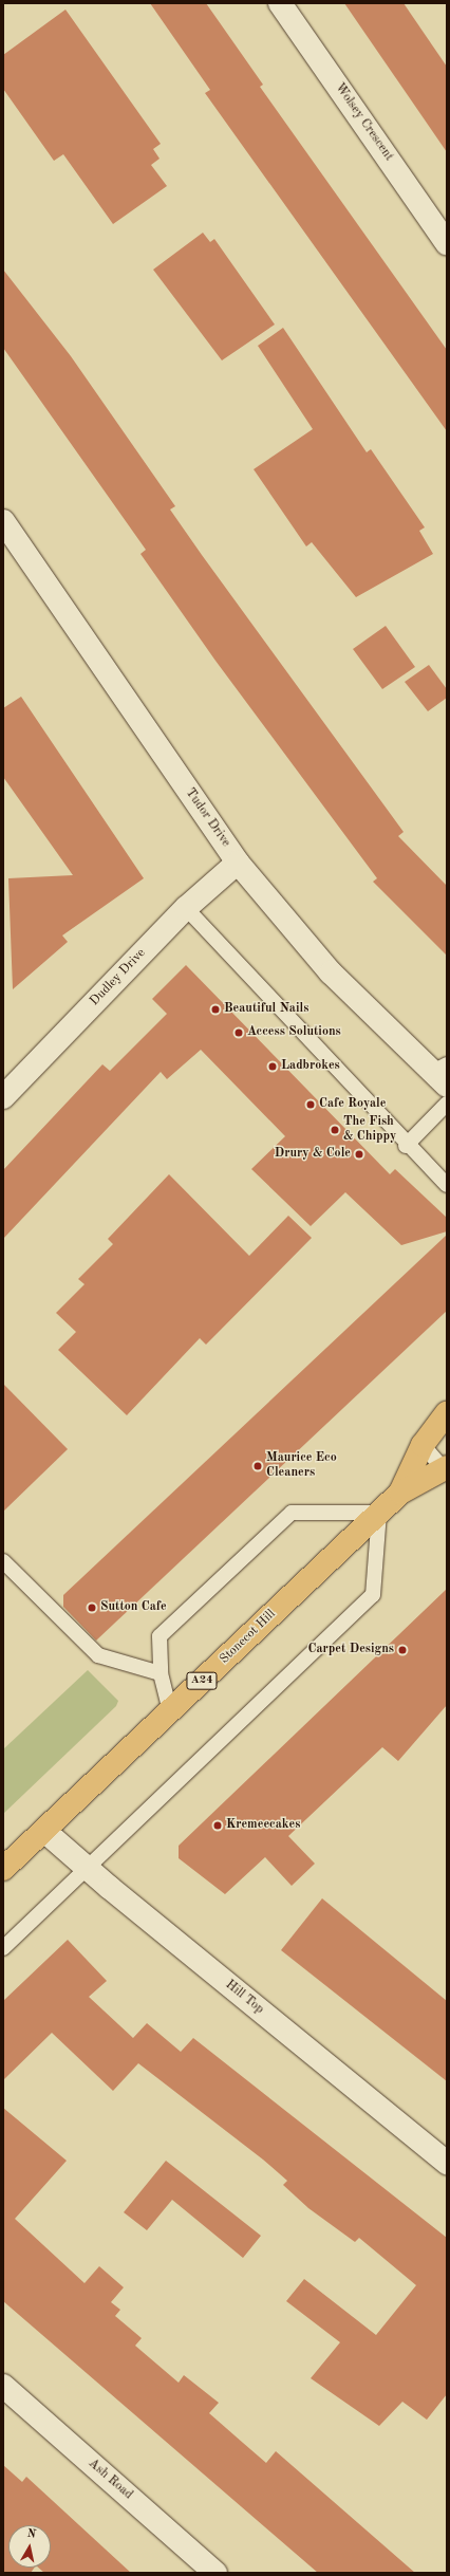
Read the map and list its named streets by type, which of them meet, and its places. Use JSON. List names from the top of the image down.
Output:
{
  "streets": {
    "highway": ["Stonecot Hill", "A24"],
    "street": [
      "Wolsey Crescent",
      "Tudor Drive",
      "Dudley Drive",
      "Hill Top",
      "Ash Road"
    ]
  },
  "crossings": [
    ["Tudor Drive", "Dudley Drive"],
    ["Stonecot Hill", "Hill Top"]
  ],
  "places": [
    "Beautiful Nails",
    "Access Solutions",
    "Ladbrokes",
    "Cafe Royale",
    "The Fish & Chippy",
    "Drury & Cole",
    "Maurice Eco Cleaners",
    "Sutton Cafe",
    "Carpet Designs",
    "Kremeecakes"
  ],
  "north": "top"
}
